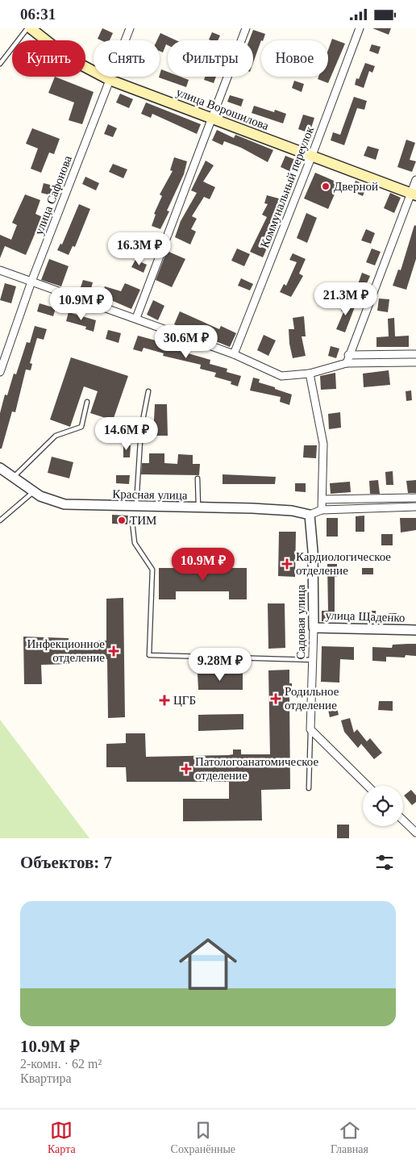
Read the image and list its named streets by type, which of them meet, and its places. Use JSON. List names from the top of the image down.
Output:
{
  "streets": {
    "main road": ["улица Ворошилова"],
    "street": [
      "Коммунальный переулок",
      "улица Сафонова",
      "Красная улица",
      "улица Щаденко",
      "Садовая улица"
    ]
  },
  "crossings": [
    ["улица Ворошилова", "Коммунальный переулок"],
    ["улица Ворошилова", "улица Сафонова"],
    ["Красная улица", "Садовая улица"],
    ["улица Щаденко", "Садовая улица"]
  ],
  "places": {
    "other": ["Дверной", "ТИМ"],
    "health": [
      "Кардиологическое отделение",
      "Инфекционное отделение",
      "Родильное отделение",
      "ЦГБ",
      "Патологоанатомическое отделение"
    ]
  },
  "page": {
    "status": "06:31",
    "chip": [
      "Купить",
      "Снять",
      "Фильтры",
      "Новое"
    ],
    "price": [
      "16.3M ₽",
      "21.3M ₽",
      "10.9M ₽",
      "30.6M ₽",
      "14.6M ₽",
      "10.9M ₽",
      "9.28M ₽"
    ],
    "heading": "Объектов: 7",
    "list": [
      {
        "name": "10.9M ₽",
        "note": "2-комн. · 62 m² · Квартира"
      }
    ],
    "tabs": ["Карта", "Сохранённые", "Главная"]
  }
}
